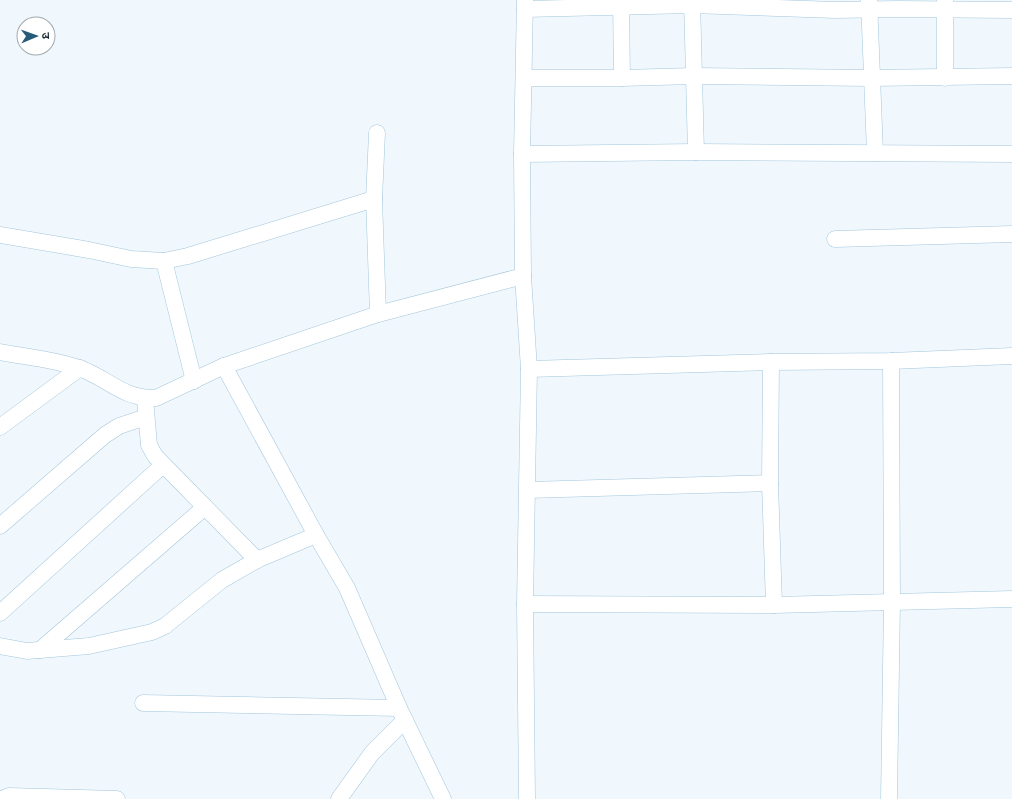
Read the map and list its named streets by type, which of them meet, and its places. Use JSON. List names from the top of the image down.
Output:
{
  "north": "right"
}
